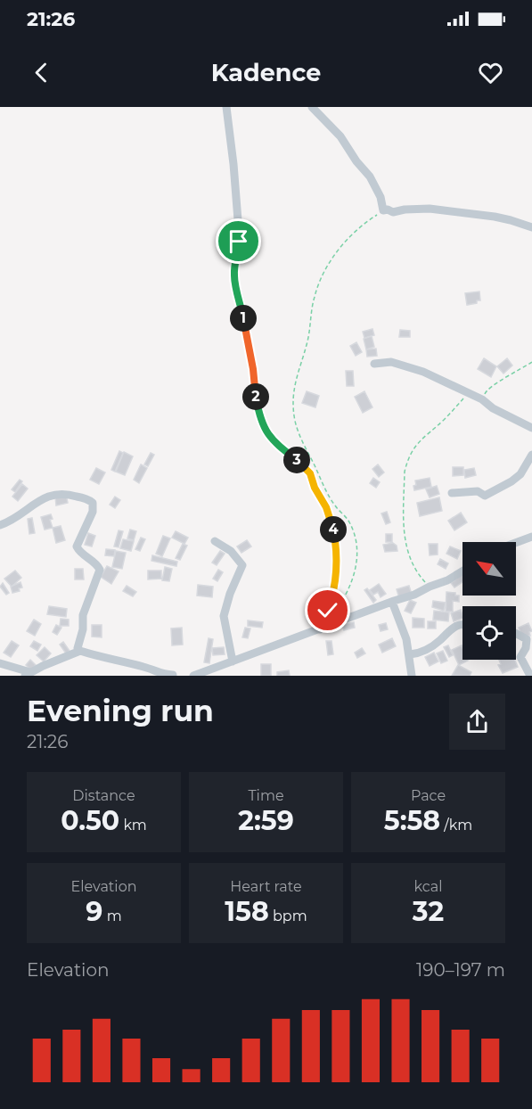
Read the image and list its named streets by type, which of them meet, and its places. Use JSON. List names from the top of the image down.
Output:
{
  "north": "top left",
  "page": {
    "status": "21:26",
    "header": "Kadence",
    "pins": [
      "1",
      "2",
      "3",
      "4"
    ],
    "heading": ["Evening run", "21:26"],
    "stats": [
      ["Distance", "0.50 km"],
      ["Time", "2:59"],
      ["Pace", "5:58 /km"],
      ["Elevation", "9 m"],
      ["Heart rate", "158 bpm"],
      ["kcal", "32"]
    ],
    "chart": ["Elevation", "190–197 m"]
  }
}
